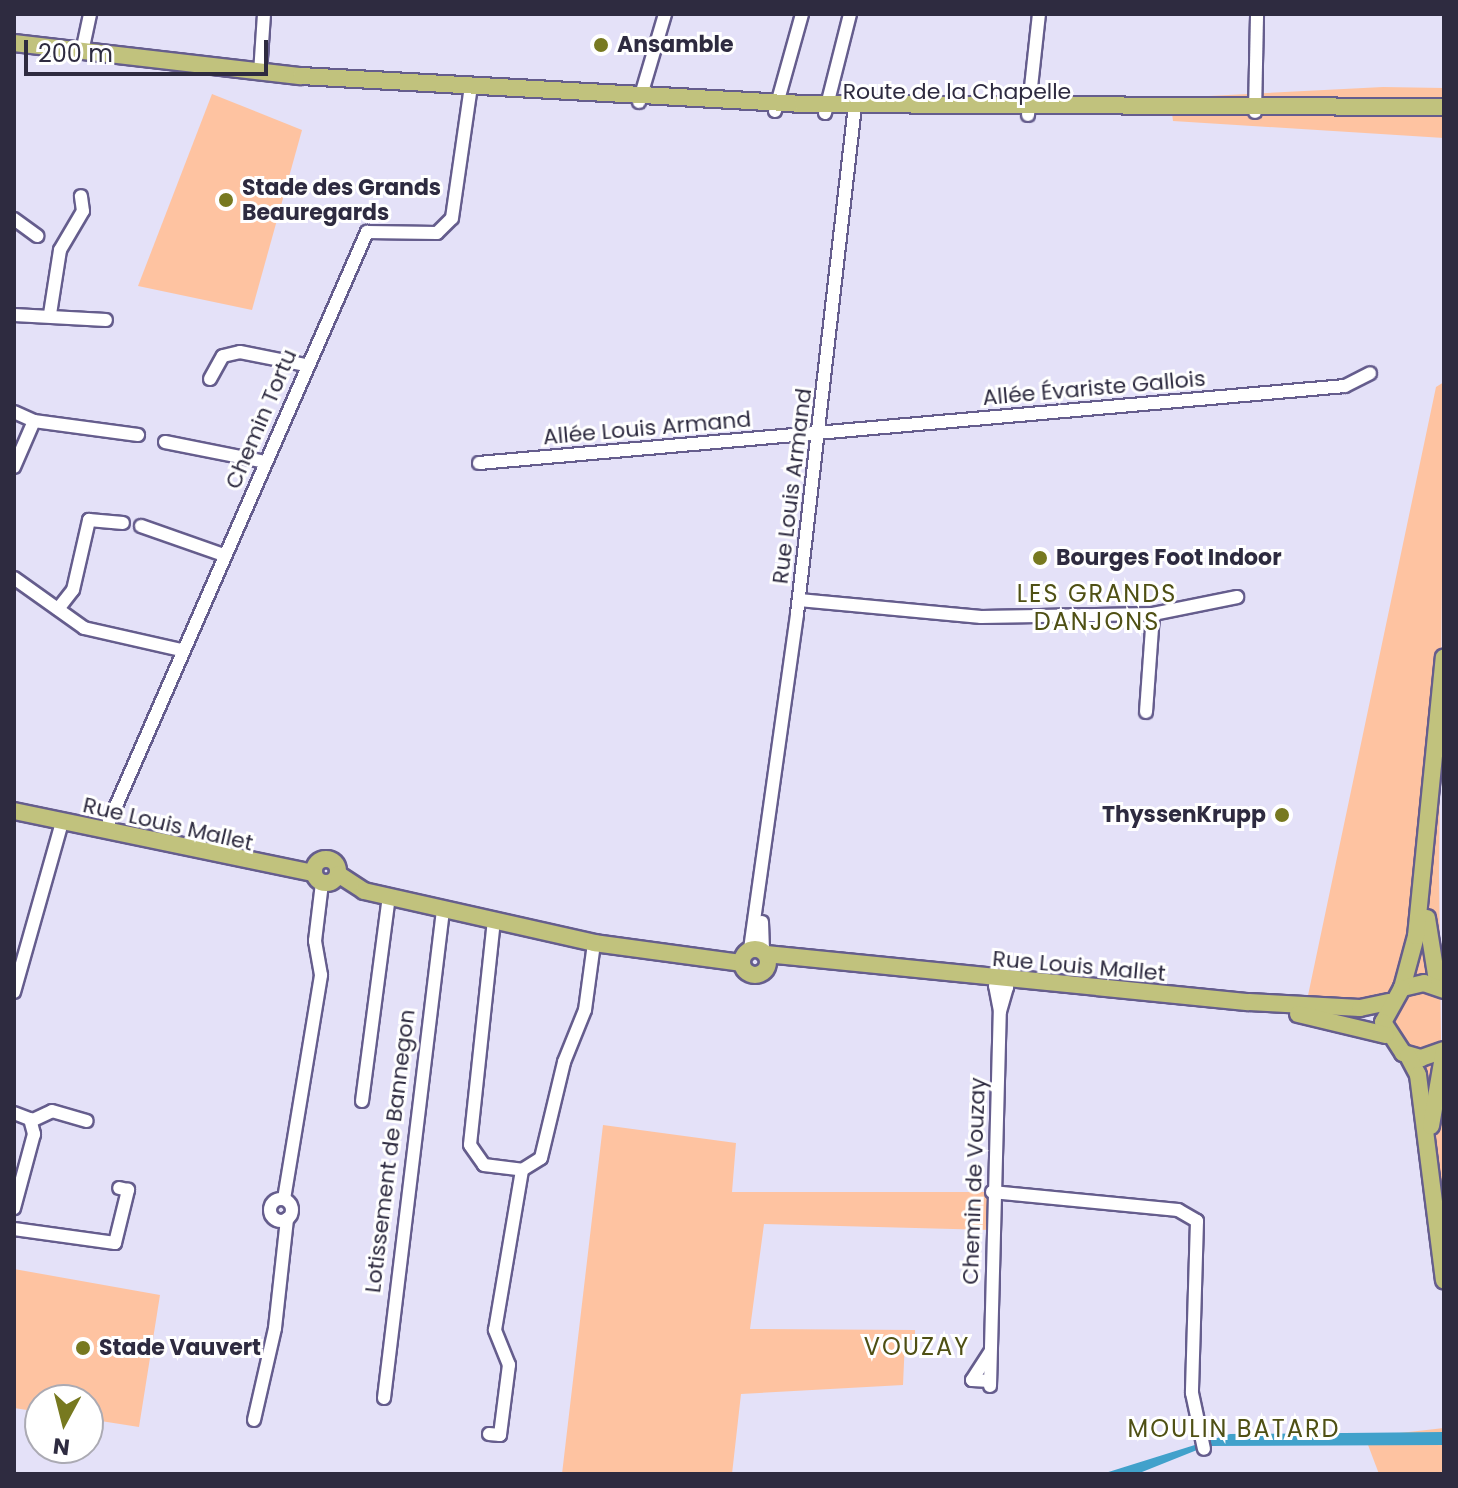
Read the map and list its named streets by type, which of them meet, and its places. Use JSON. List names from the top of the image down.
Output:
{
  "streets": {
    "main road": ["Route de la Chapelle", "Rue Louis Mallet"],
    "street": [
      "Allée Évariste Gallois",
      "Chemin Tortu",
      "Allée Louis Armand",
      "Rue Louis Armand",
      "Lotissement de Bannegon",
      "Chemin de Vouzay"
    ]
  },
  "crossings": [
    ["Route de la Chapelle", "Chemin Tortu"],
    ["Route de la Chapelle", "Rue Louis Armand"],
    ["Allée Évariste Gallois", "Allée Louis Armand"],
    ["Allée Évariste Gallois", "Rue Louis Armand"],
    ["Chemin Tortu", "Rue Louis Mallet"],
    ["Allée Louis Armand", "Rue Louis Armand"],
    ["Rue Louis Armand", "Rue Louis Mallet"],
    ["Rue Louis Mallet", "Lotissement de Bannegon"],
    ["Rue Louis Mallet", "Chemin de Vouzay"]
  ],
  "districts": ["LES GRANDS DANJONS", "VOUZAY", "MOULIN BATARD"],
  "places": [
    "Ansamble",
    "Stade des Grands Beauregards",
    "Bourges Foot Indoor",
    "ThyssenKrupp",
    "Stade Vauvert"
  ],
  "scale_bar": "200 m",
  "north": "bottom"
}
